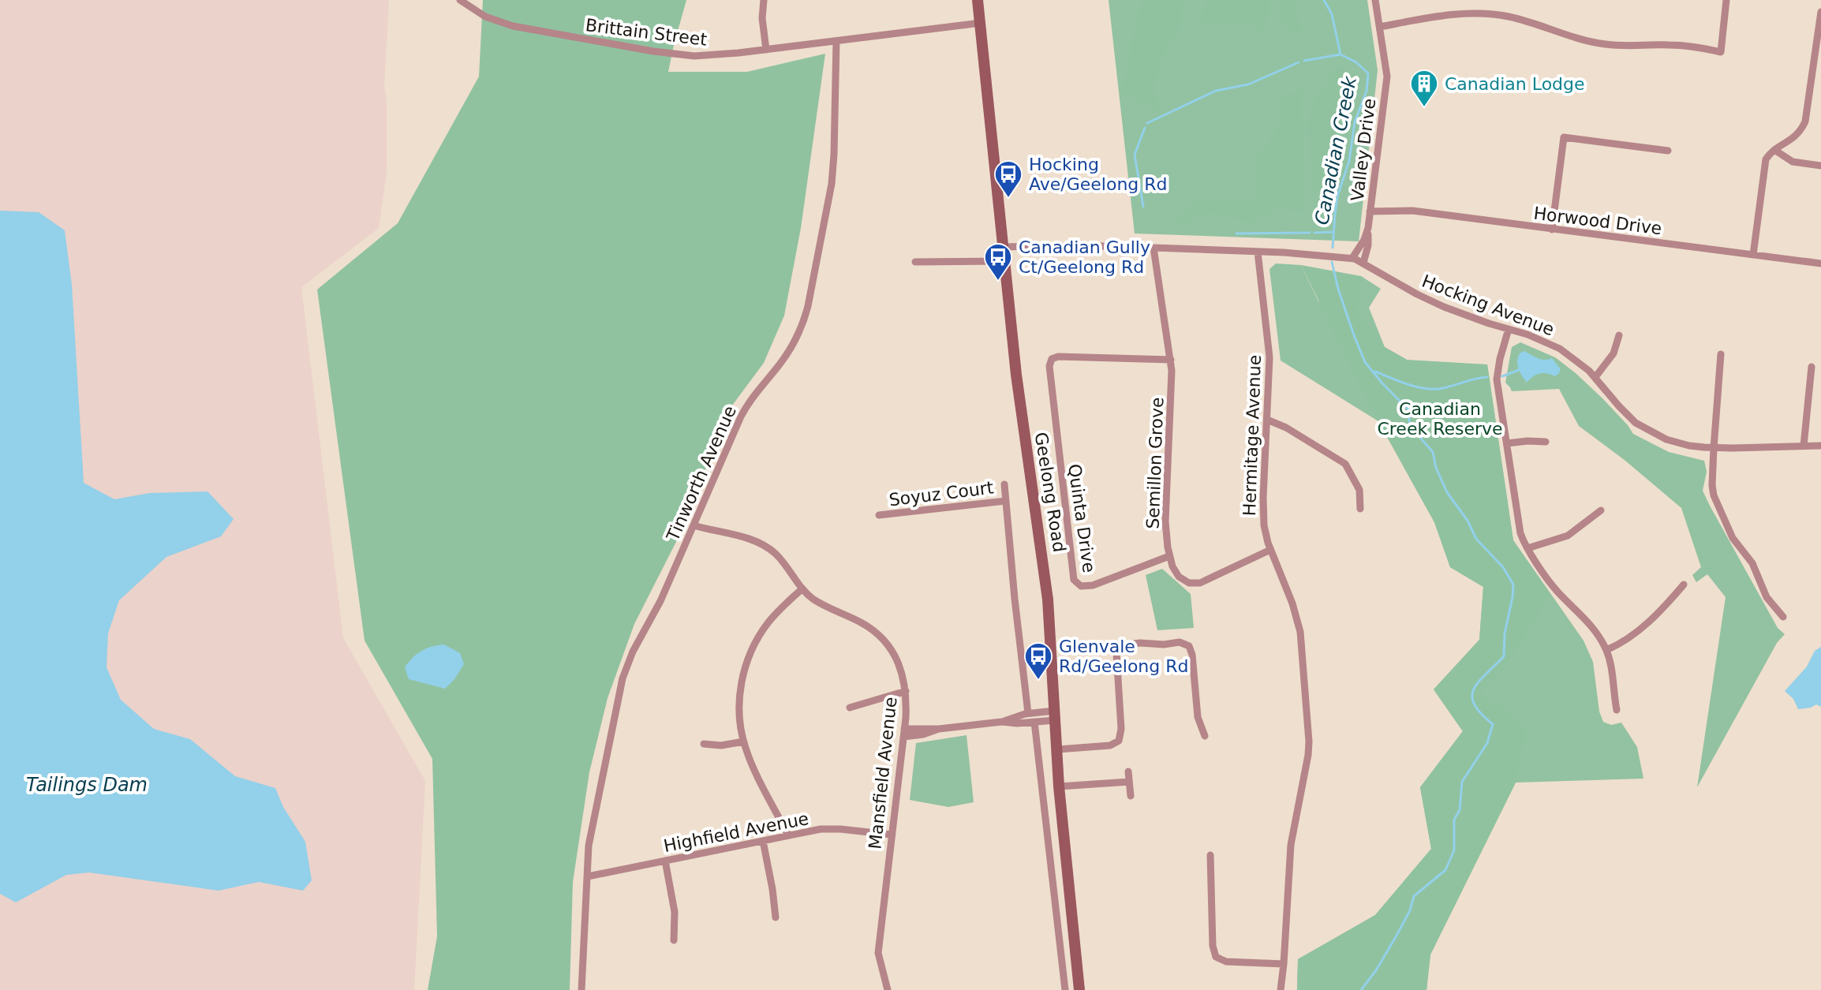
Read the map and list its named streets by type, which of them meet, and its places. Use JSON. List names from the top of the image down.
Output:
{
  "streets": {
    "main road": ["Geelong Road"],
    "street": [
      "Brittain Street",
      "Valley Drive",
      "Horwood Drive",
      "Hocking Avenue",
      "Hermitage Avenue",
      "Semillon Grove",
      "Tinworth Avenue",
      "Soyuz Court",
      "Quinta Drive",
      "Mansfield Avenue",
      "Highfield Avenue"
    ]
  },
  "crossings": [
    ["Brittain Street", "Tinworth Avenue"],
    ["Valley Drive", "Horwood Drive"],
    ["Valley Drive", "Hocking Avenue"],
    ["Hocking Avenue", "Hermitage Avenue"],
    ["Hocking Avenue", "Semillon Grove"],
    ["Hocking Avenue", "Geelong Road"],
    ["Hermitage Avenue", "Semillon Grove"],
    ["Semillon Grove", "Quinta Drive"],
    ["Tinworth Avenue", "Mansfield Avenue"],
    ["Tinworth Avenue", "Highfield Avenue"],
    ["Mansfield Avenue", "Highfield Avenue"]
  ],
  "water": ["Canadian Creek", "Tailings Dam"],
  "parks": ["Canadian Creek Reserve"],
  "places": {
    "building": ["Canadian Lodge"],
    "bus stop": ["Hocking Ave/Geelong Rd", "Canadian Gully Ct/Geelong Rd", "Glenvale Rd/Geelong Rd"]
  }
}
